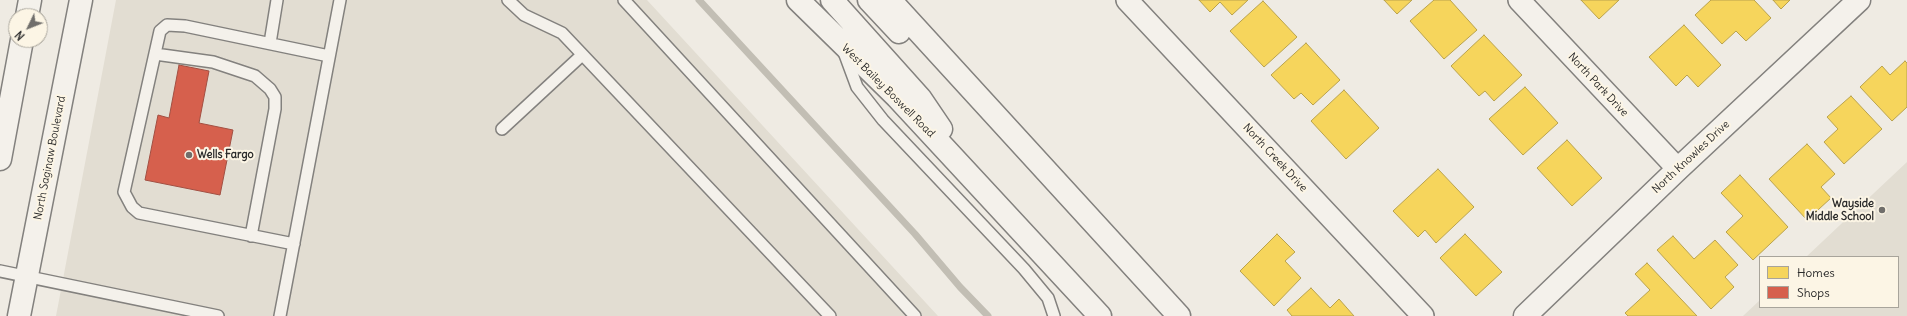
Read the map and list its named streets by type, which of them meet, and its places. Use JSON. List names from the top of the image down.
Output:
{
  "streets": {
    "main road": ["West Bailey Boswell Road", "North Knowles Drive", "North Saginaw Boulevard"],
    "street": ["North Park Drive", "North Creek Drive"]
  },
  "crossings": [
    ["North Park Drive", "North Knowles Drive"]
  ],
  "places": ["Wells Fargo", "Wayside Middle School"],
  "legend": ["Homes", "Shops"],
  "north": "bottom left"
}
